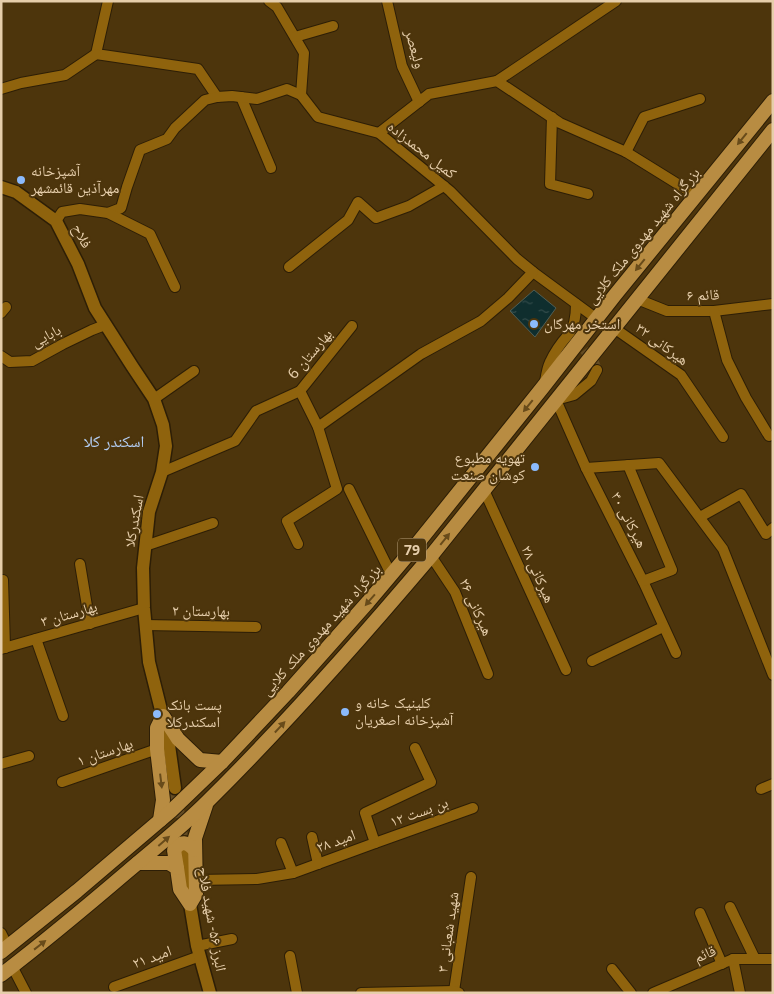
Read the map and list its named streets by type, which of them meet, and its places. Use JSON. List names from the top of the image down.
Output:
{
  "streets": {
    "highway": ["بزرگراه شهید مهدوی ملک کلایی", "79"],
    "street": [
      "ولیعصر",
      "کمیل محمدزاده",
      "فلاح",
      "قائم ۶",
      "بابایی",
      "هیرکانی ۳۲",
      "بهارستان 6",
      "هیرکانی ۳۰",
      "اسکندرکلا",
      "هیرکانی ۲۸",
      "هیرکانی ۲۶",
      "بهارستان ۲",
      "بهارستان ۳",
      "بهارستان ۱",
      "بن بست ۱۲",
      "امید ۲۸",
      "البرز ۵۶- شهید فلاح",
      "شهید شعبانی ۳",
      "قائم",
      "امید ۲۱"
    ]
  },
  "crossings": [
    ["کمیل محمدزاده", "بزرگراه شهید مهدوی ملک کلایی"],
    ["فلاح", "بابایی"],
    ["فلاح", "اسکندرکلا"],
    ["قائم ۶", "79"],
    ["بابایی", "اسکندرکلا"],
    ["هیرکانی ۳۲", "79"],
    ["بهارستان 6", "اسکندرکلا"],
    ["هیرکانی ۳۰", "79"],
    ["اسکندرکلا", "بهارستان ۲"],
    ["اسکندرکلا", "بهارستان ۳"],
    ["79", "هیرکانی ۲۸"],
    ["79", "هیرکانی ۲۶"],
    ["بن بست ۱۲", "امید ۲۸"],
    ["البرز ۵۶- شهید فلاح", "امید ۲۱"]
  ],
  "districts": ["اسکندر کلا"],
  "places": [
    "آشپزخانه مهرآذین قائمشهر",
    "استخر مهرگان",
    "تهویه مطبوع کوشان صنعت",
    "کلینیک خانه و آشپزخانه اصغریان",
    "پست بانک اسکندرکلا"
  ]
}
